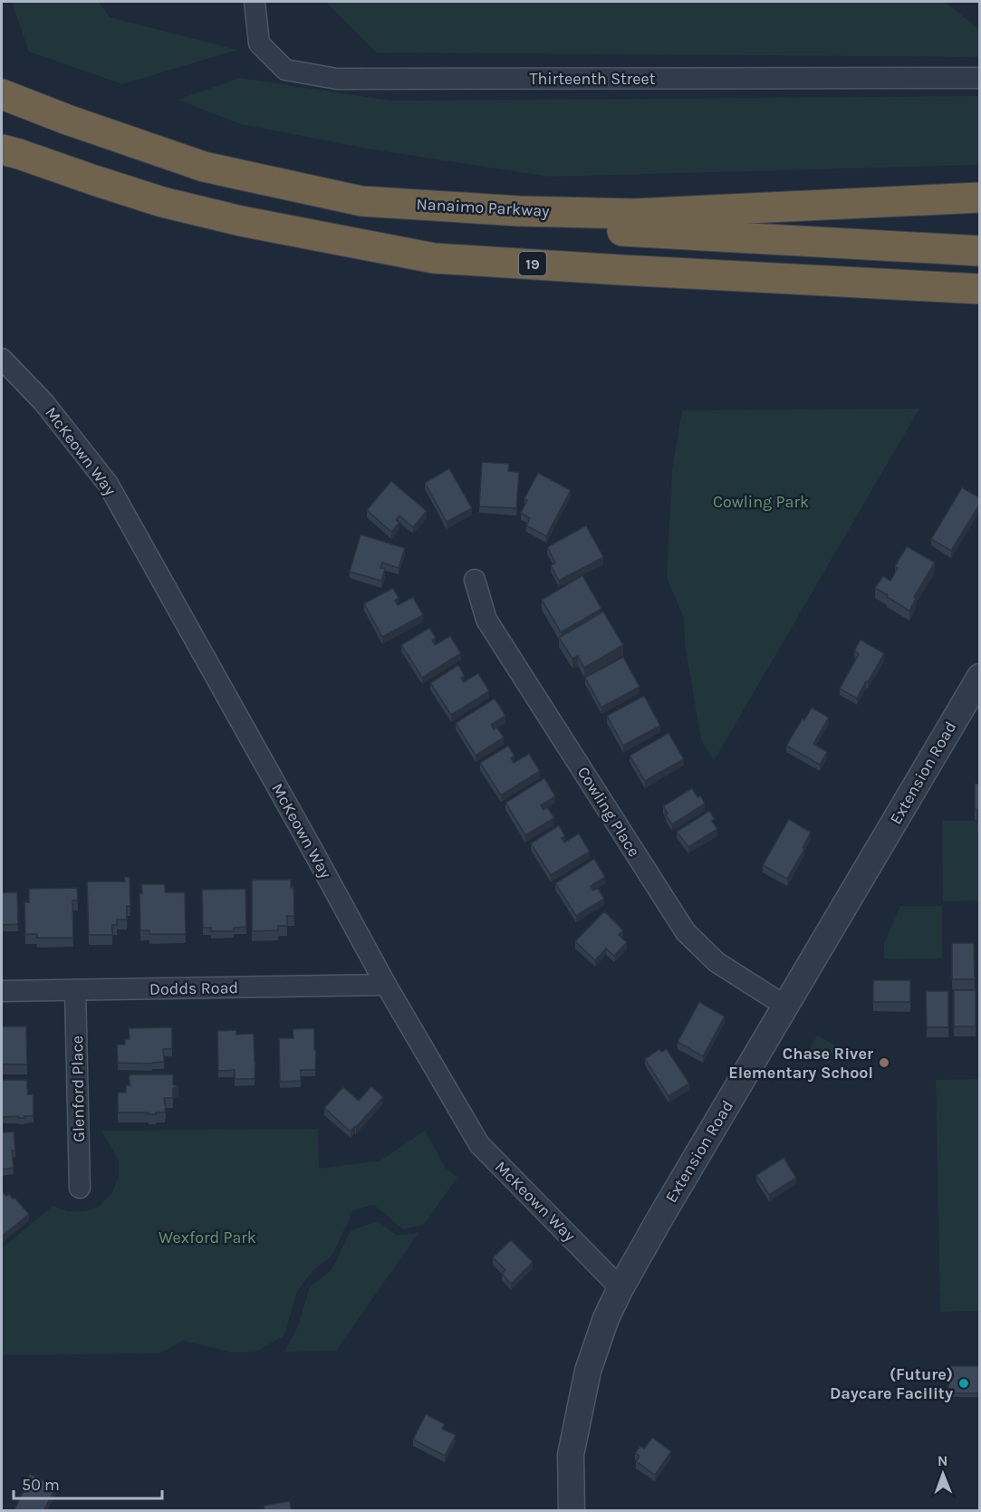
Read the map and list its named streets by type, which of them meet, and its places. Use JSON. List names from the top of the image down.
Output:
{
  "streets": {
    "highway": ["Nanaimo Parkway", "19"],
    "street": [
      "Thirteenth Street",
      "McKeown Way",
      "Extension Road",
      "Cowling Place",
      "Dodds Road",
      "Glenford Place"
    ]
  },
  "crossings": [
    ["McKeown Way", "Extension Road"],
    ["McKeown Way", "Dodds Road"],
    ["Extension Road", "Cowling Place"],
    ["Dodds Road", "Glenford Place"]
  ],
  "parks": ["Cowling Park", "Wexford Park"],
  "places": ["Chase River Elementary School", "(Future) Daycare Facility"],
  "scale_bar": "50 m",
  "north": "top"
}
